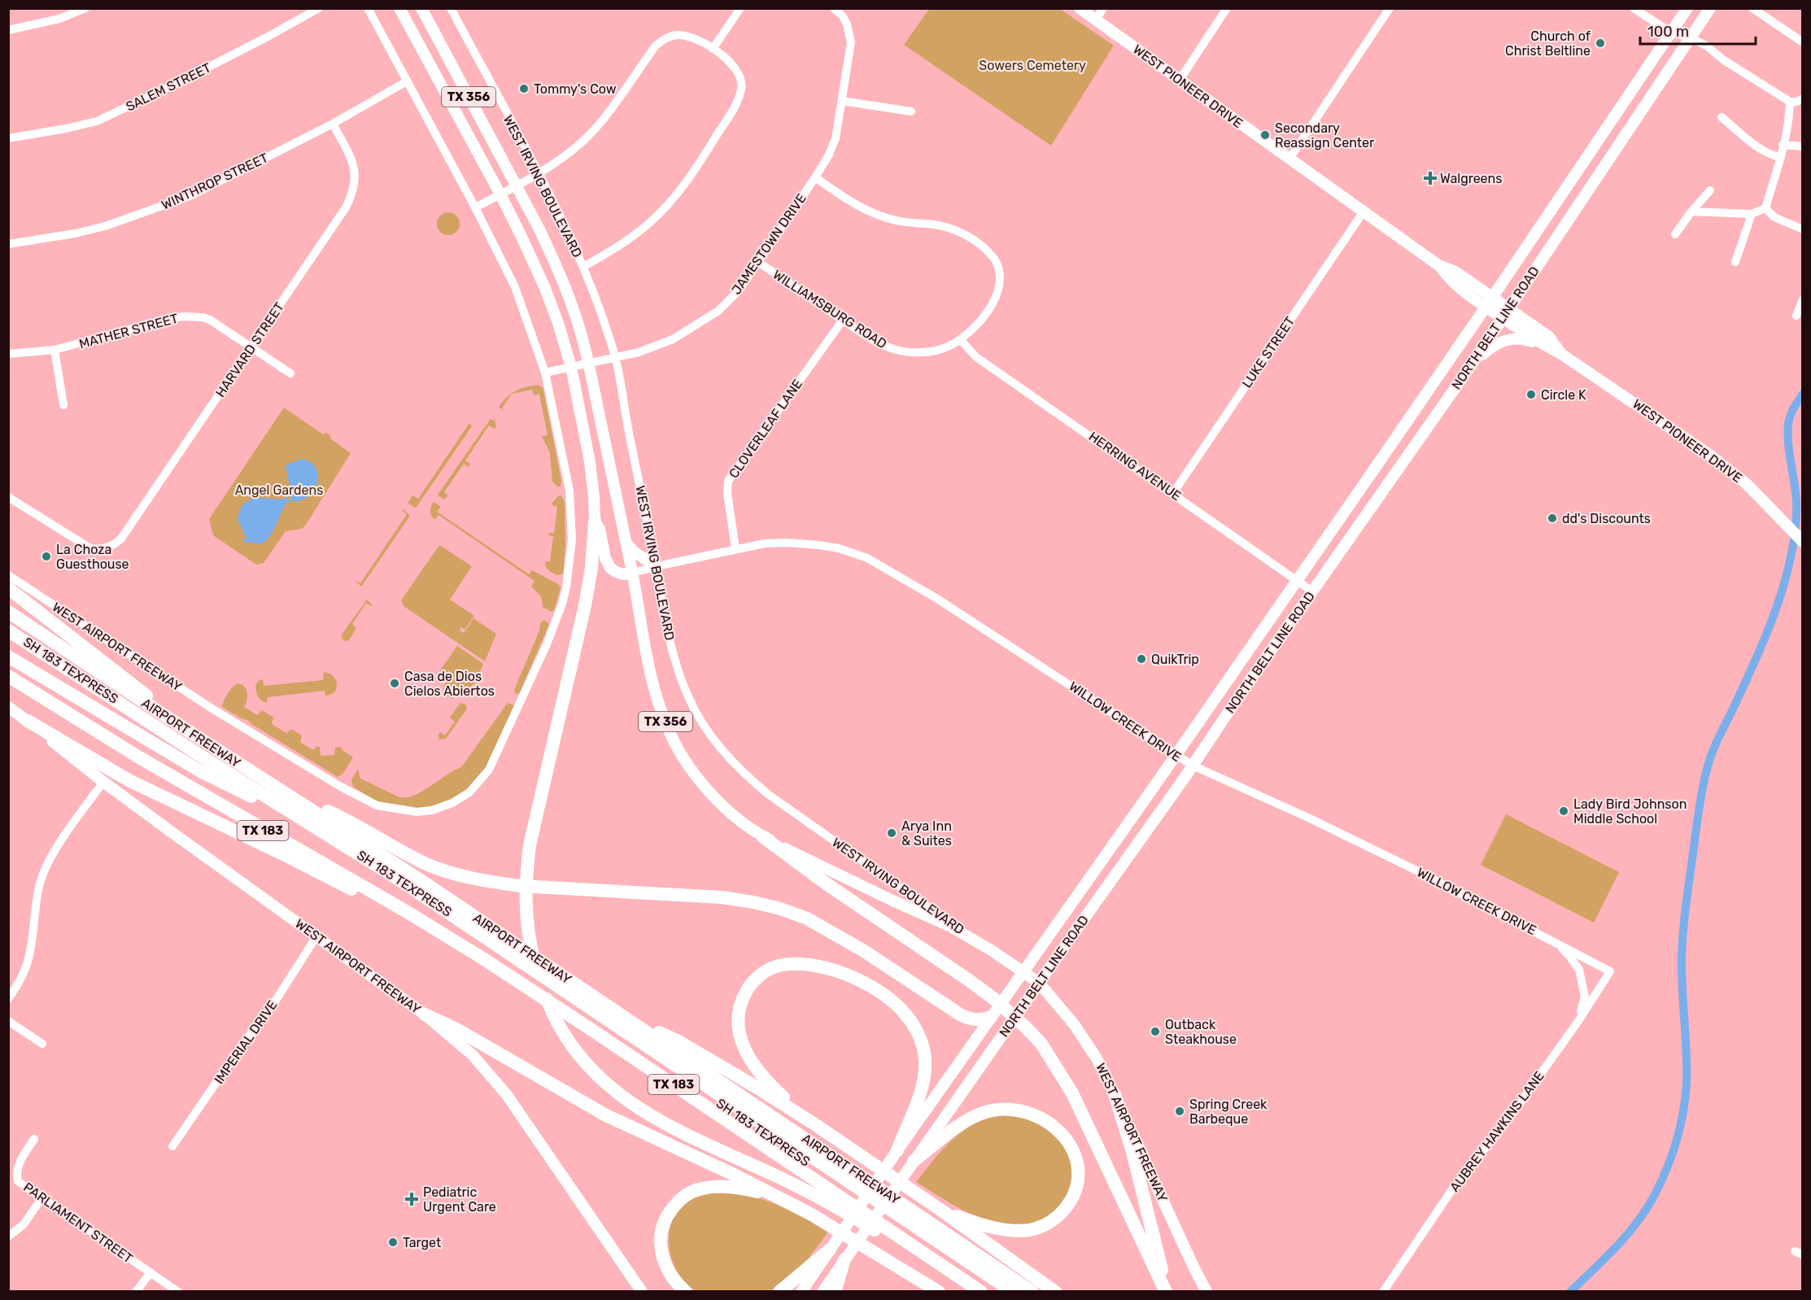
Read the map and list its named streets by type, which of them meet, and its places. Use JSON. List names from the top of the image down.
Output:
{
  "streets": {
    "highway": ["SH 183 TEXPRESS", "AIRPORT FREEWAY", "TX 183"],
    "main road": [
      "WEST PIONEER DRIVE",
      "TX 356",
      "WEST IRVING BOULEVARD",
      "NORTH BELT LINE ROAD",
      "WEST AIRPORT FREEWAY"
    ],
    "street": [
      "SALEM STREET",
      "WINTHROP STREET",
      "JAMESTOWN DRIVE",
      "WILLIAMSBURG ROAD",
      "MATHER STREET",
      "HARVARD STREET",
      "LUKE STREET",
      "CLOVERLEAF LANE",
      "HERRING AVENUE",
      "WILLOW CREEK DRIVE",
      "IMPERIAL DRIVE",
      "AUBREY HAWKINS LANE",
      "PARLIAMENT STREET"
    ]
  },
  "crossings": [
    ["WEST PIONEER DRIVE", "NORTH BELT LINE ROAD"],
    ["WEST PIONEER DRIVE", "LUKE STREET"],
    ["TX 356", "JAMESTOWN DRIVE"],
    ["WINTHROP STREET", "HARVARD STREET"],
    ["WEST IRVING BOULEVARD", "JAMESTOWN DRIVE"],
    ["WEST IRVING BOULEVARD", "NORTH BELT LINE ROAD"],
    ["WEST IRVING BOULEVARD", "WEST AIRPORT FREEWAY"],
    ["WEST IRVING BOULEVARD", "WILLOW CREEK DRIVE"],
    ["JAMESTOWN DRIVE", "WILLIAMSBURG ROAD"],
    ["JAMESTOWN DRIVE", "WEST AIRPORT FREEWAY"],
    ["WILLIAMSBURG ROAD", "CLOVERLEAF LANE"],
    ["WILLIAMSBURG ROAD", "HERRING AVENUE"],
    ["NORTH BELT LINE ROAD", "HERRING AVENUE"],
    ["NORTH BELT LINE ROAD", "WEST AIRPORT FREEWAY"],
    ["NORTH BELT LINE ROAD", "WILLOW CREEK DRIVE"],
    ["MATHER STREET", "HARVARD STREET"],
    ["LUKE STREET", "HERRING AVENUE"],
    ["CLOVERLEAF LANE", "WILLOW CREEK DRIVE"],
    ["WEST AIRPORT FREEWAY", "IMPERIAL DRIVE"],
    ["SH 183 TEXPRESS", "AIRPORT FREEWAY"],
    ["WILLOW CREEK DRIVE", "AUBREY HAWKINS LANE"]
  ],
  "parks": ["Sowers Cemetery", "Angel Gardens"],
  "places": {
    "other": [
      "Church of Christ Beltline",
      "Tommy's Cow",
      "Secondary Reassign Center",
      "Circle K",
      "dd's Discounts",
      "La Choza Guesthouse",
      "QuikTrip",
      "Casa de Dios Cielos Abiertos",
      "Lady Bird Johnson Middle School",
      "Arya Inn & Suites",
      "Outback Steakhouse",
      "Spring Creek Barbeque",
      "Target"
    ],
    "health": ["Walgreens", "Pediatric Urgent Care"]
  },
  "scale_bar": "100 m"
}
